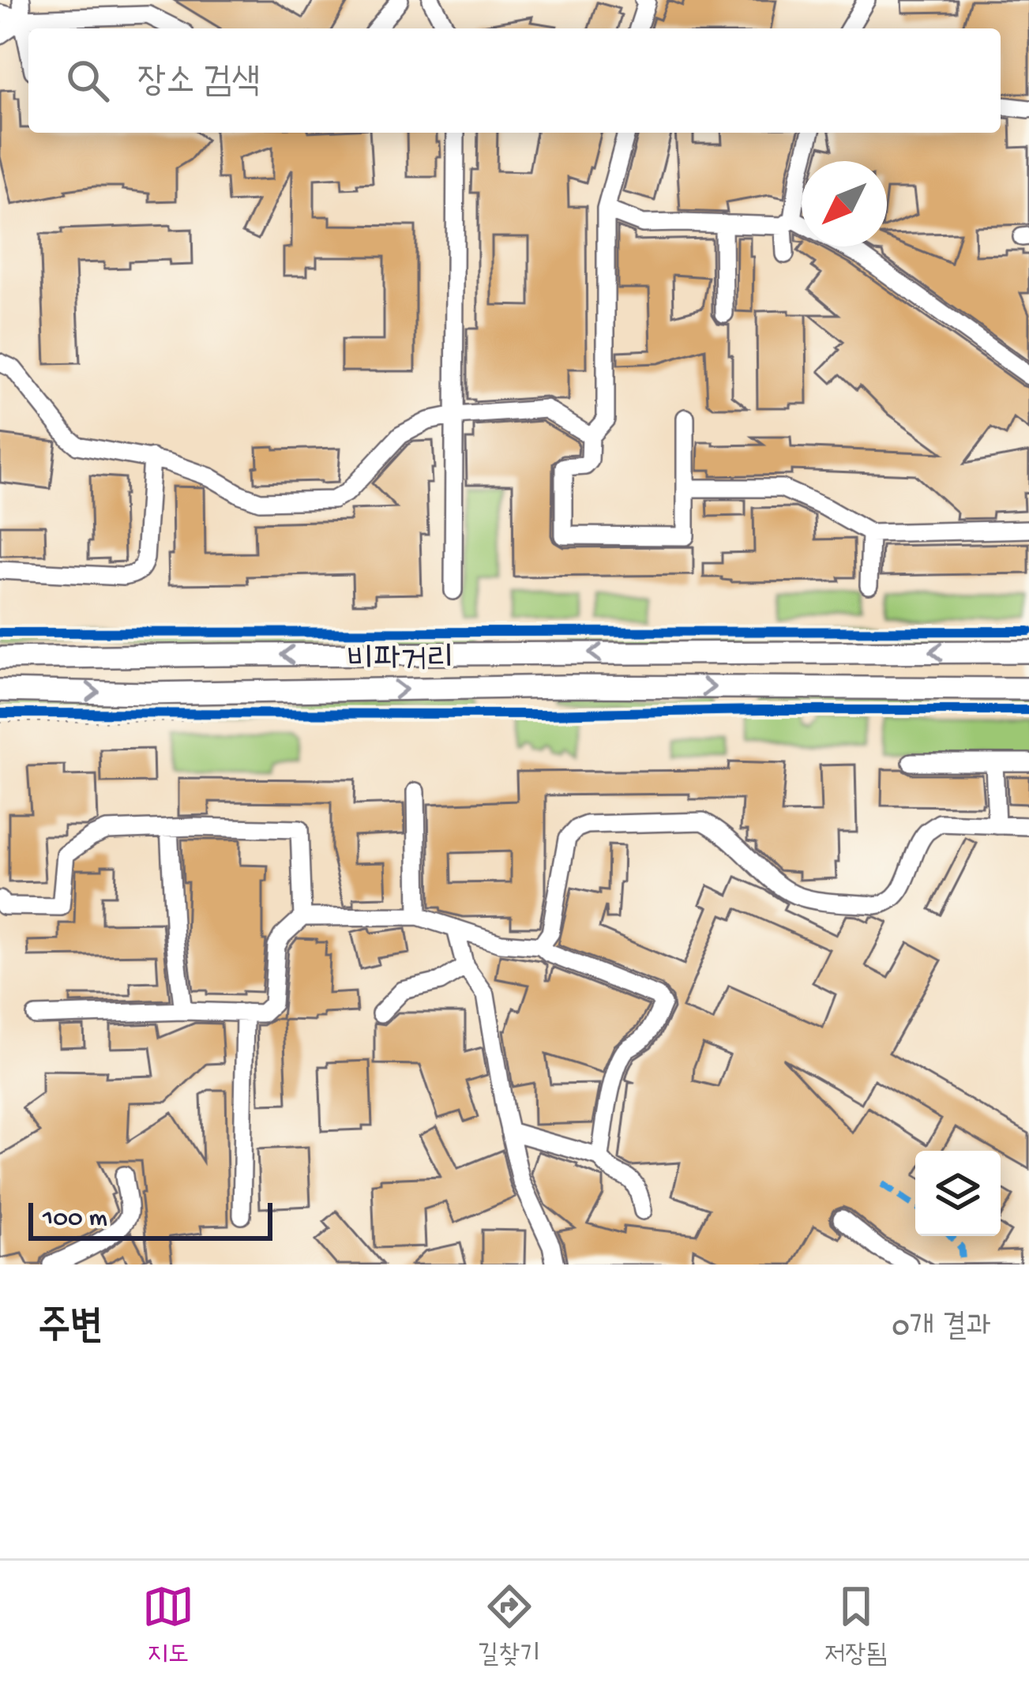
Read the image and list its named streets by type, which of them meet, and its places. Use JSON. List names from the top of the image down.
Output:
{
  "streets": {
    "main road": ["비파거리"]
  },
  "scale_bar": "100 m",
  "north": "bottom left",
  "page": {
    "search": "장소 검색",
    "scale": "100 m",
    "heading": ["주변", "0개 결과"],
    "nav": ["지도", "길찾기", "저장됨"]
  }
}
